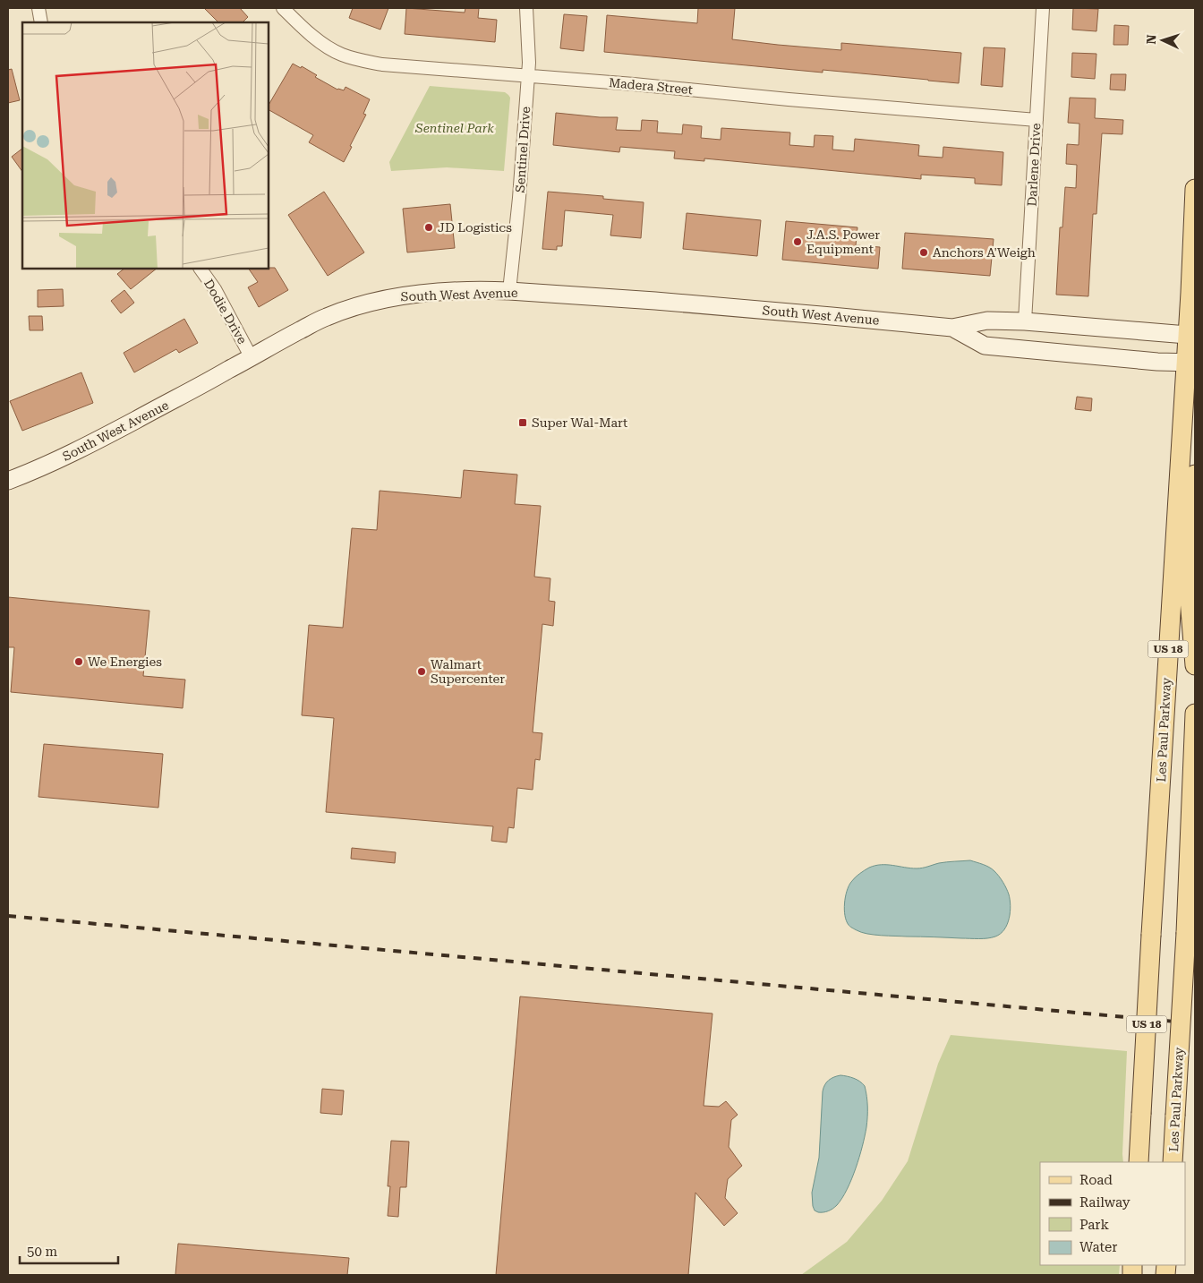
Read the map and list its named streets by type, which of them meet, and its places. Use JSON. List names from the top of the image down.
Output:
{
  "streets": {
    "main road": ["US 18", "Les Paul Parkway"],
    "street": [
      "Madera Street",
      "Sentinel Drive",
      "Darlene Drive",
      "South West Avenue",
      "Dodie Drive"
    ]
  },
  "crossings": [
    ["Madera Street", "Sentinel Drive"],
    ["Madera Street", "Darlene Drive"],
    ["Sentinel Drive", "South West Avenue"],
    ["Darlene Drive", "South West Avenue"],
    ["South West Avenue", "Dodie Drive"],
    ["South West Avenue", "Les Paul Parkway"]
  ],
  "parks": ["Sentinel Park"],
  "places": {
    "other": [
      "JD Logistics",
      "J.A.S. Power Equipment",
      "Anchors A'Weigh",
      "We Energies",
      "Walmart Supercenter"
    ],
    "transit": ["Super Wal-Mart"]
  },
  "legend": [
    "Road",
    "Railway",
    "Park",
    "Water"
  ],
  "scale_bar": "50 m",
  "north": "left"
}
